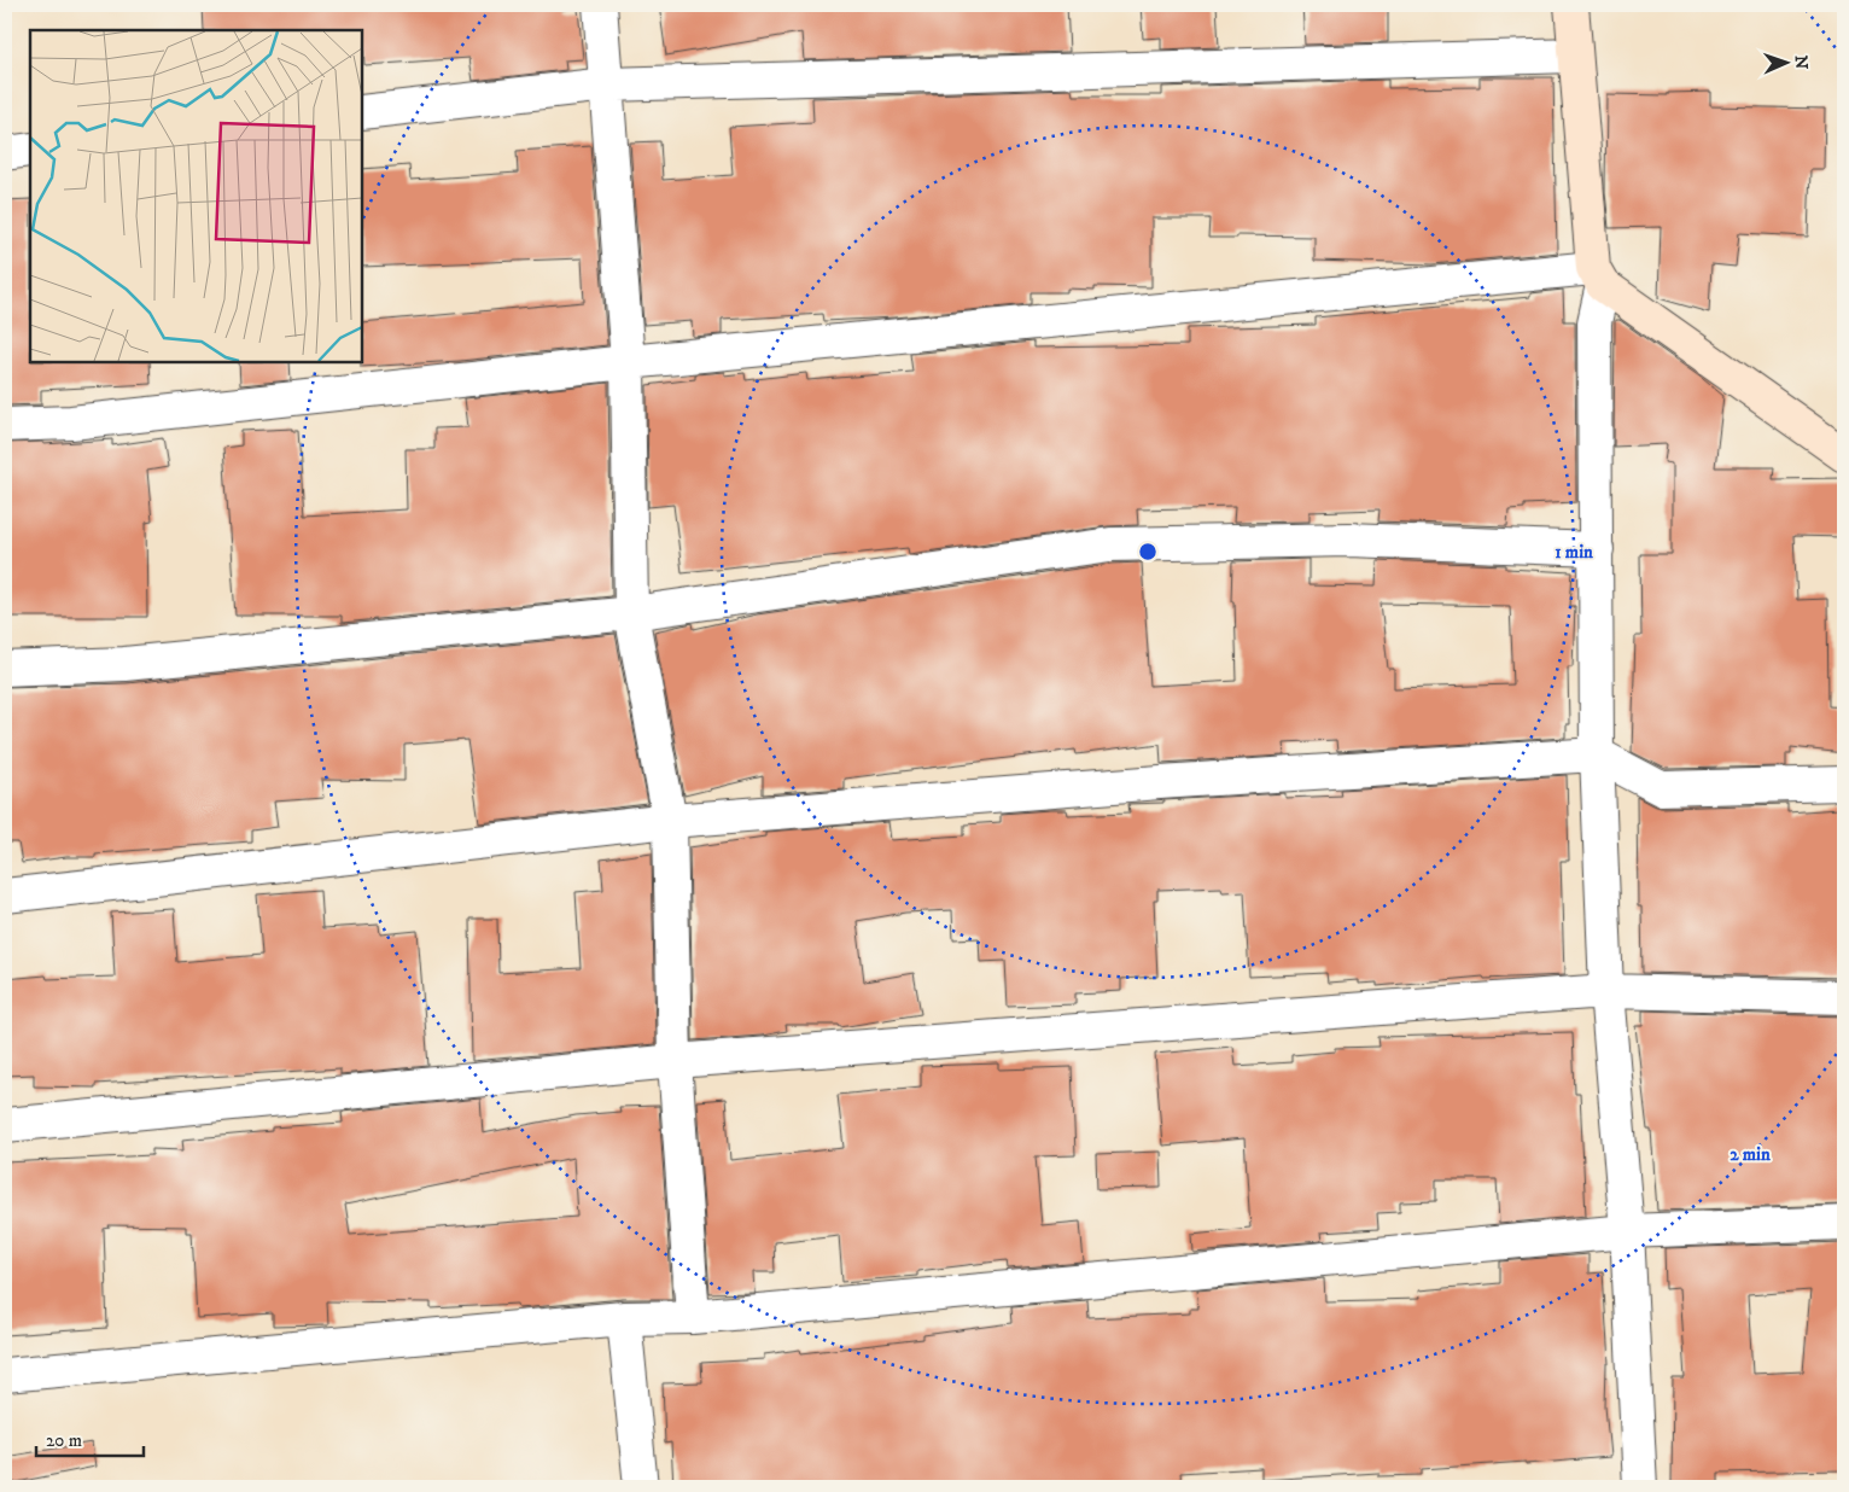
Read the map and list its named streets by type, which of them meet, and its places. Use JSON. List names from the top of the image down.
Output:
{
  "scale_bar": "20 m",
  "north": "right",
  "rings": ["1 min", "2 min"]
}
